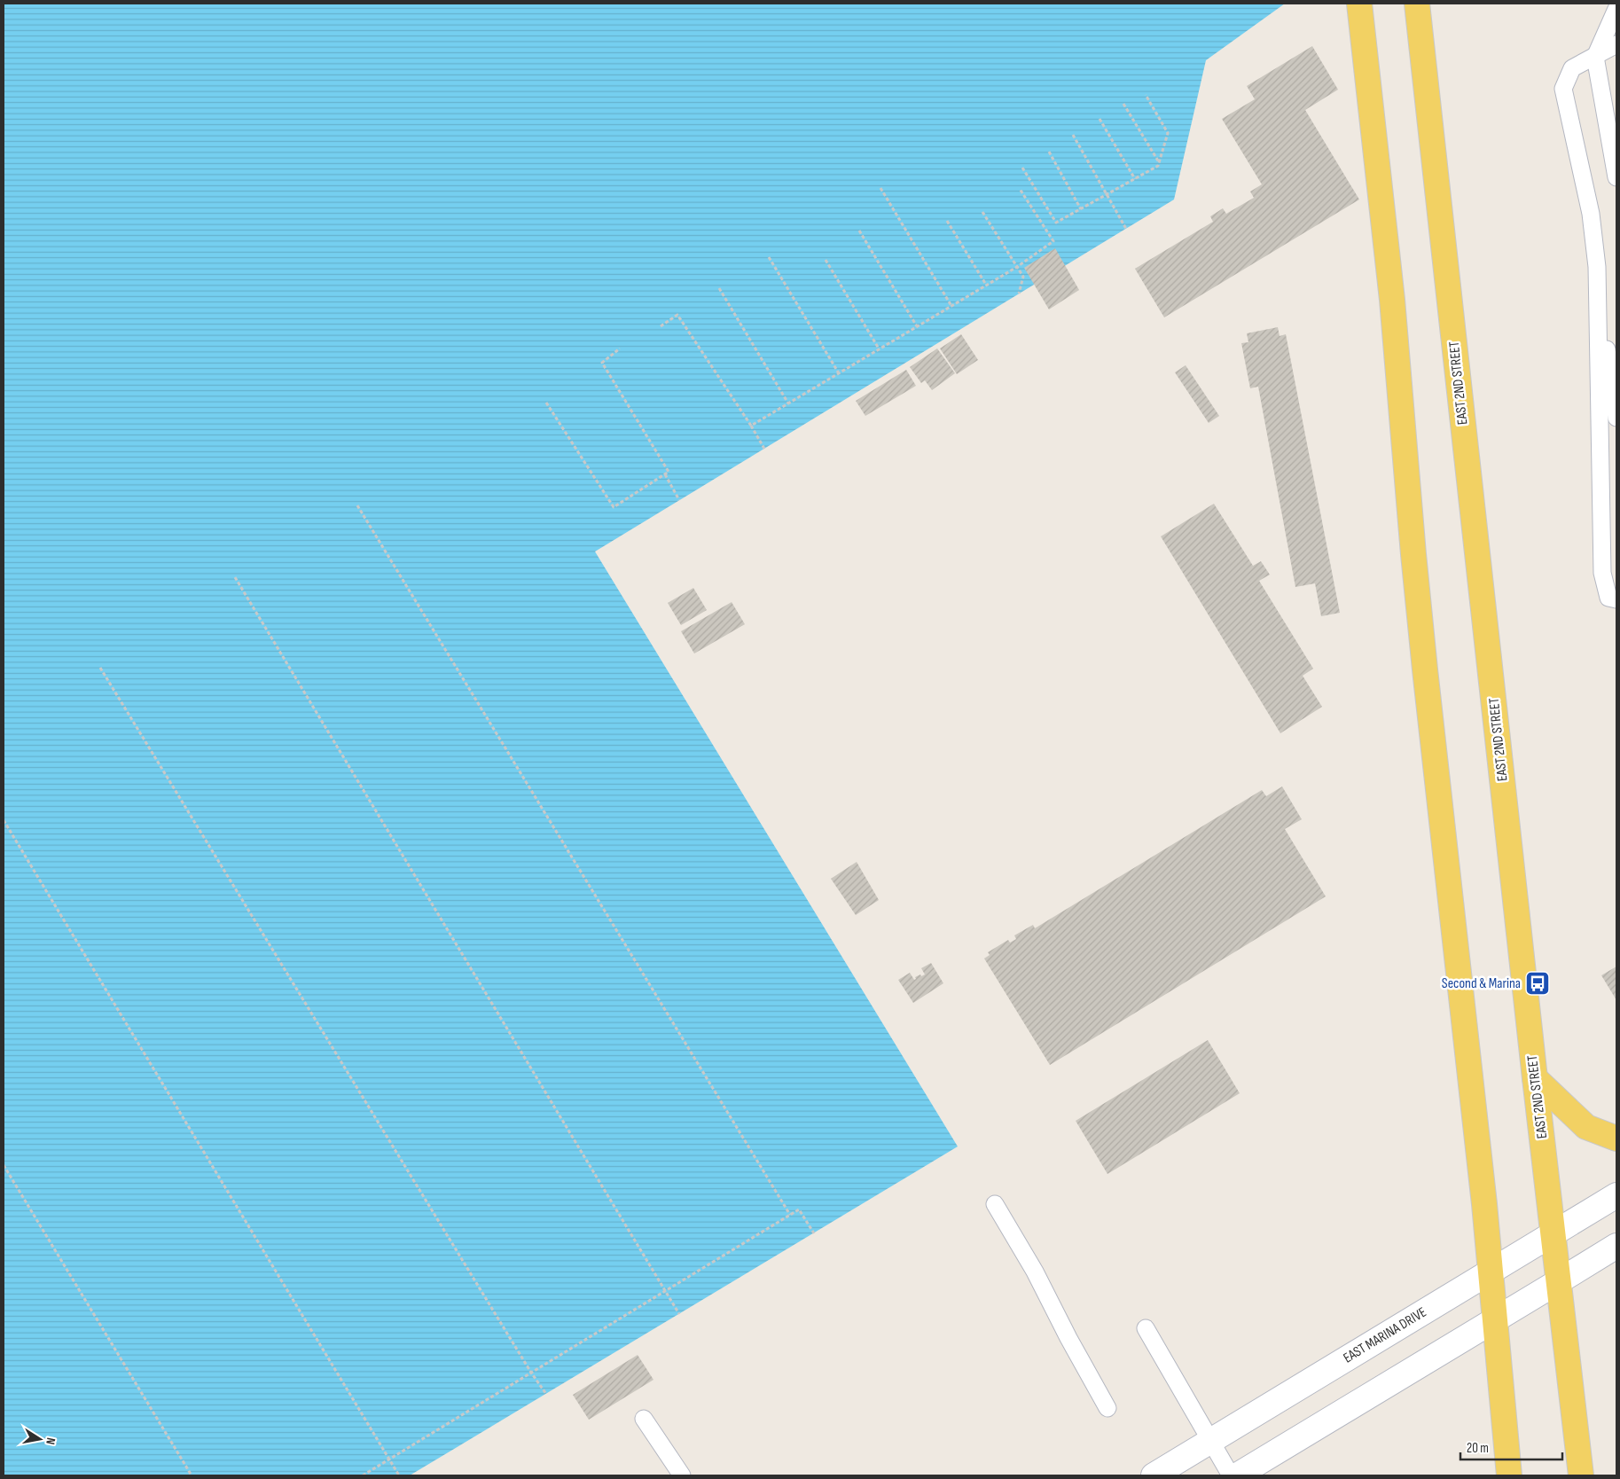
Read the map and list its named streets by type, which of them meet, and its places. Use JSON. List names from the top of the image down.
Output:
{
  "streets": {
    "main road": ["EAST 2ND STREET", "EAST MARINA DRIVE"]
  },
  "crossings": [
    ["EAST 2ND STREET", "EAST MARINA DRIVE"]
  ],
  "places": {
    "bus stop": ["Second & Marina"]
  },
  "scale_bar": "20 m",
  "north": "right"
}
